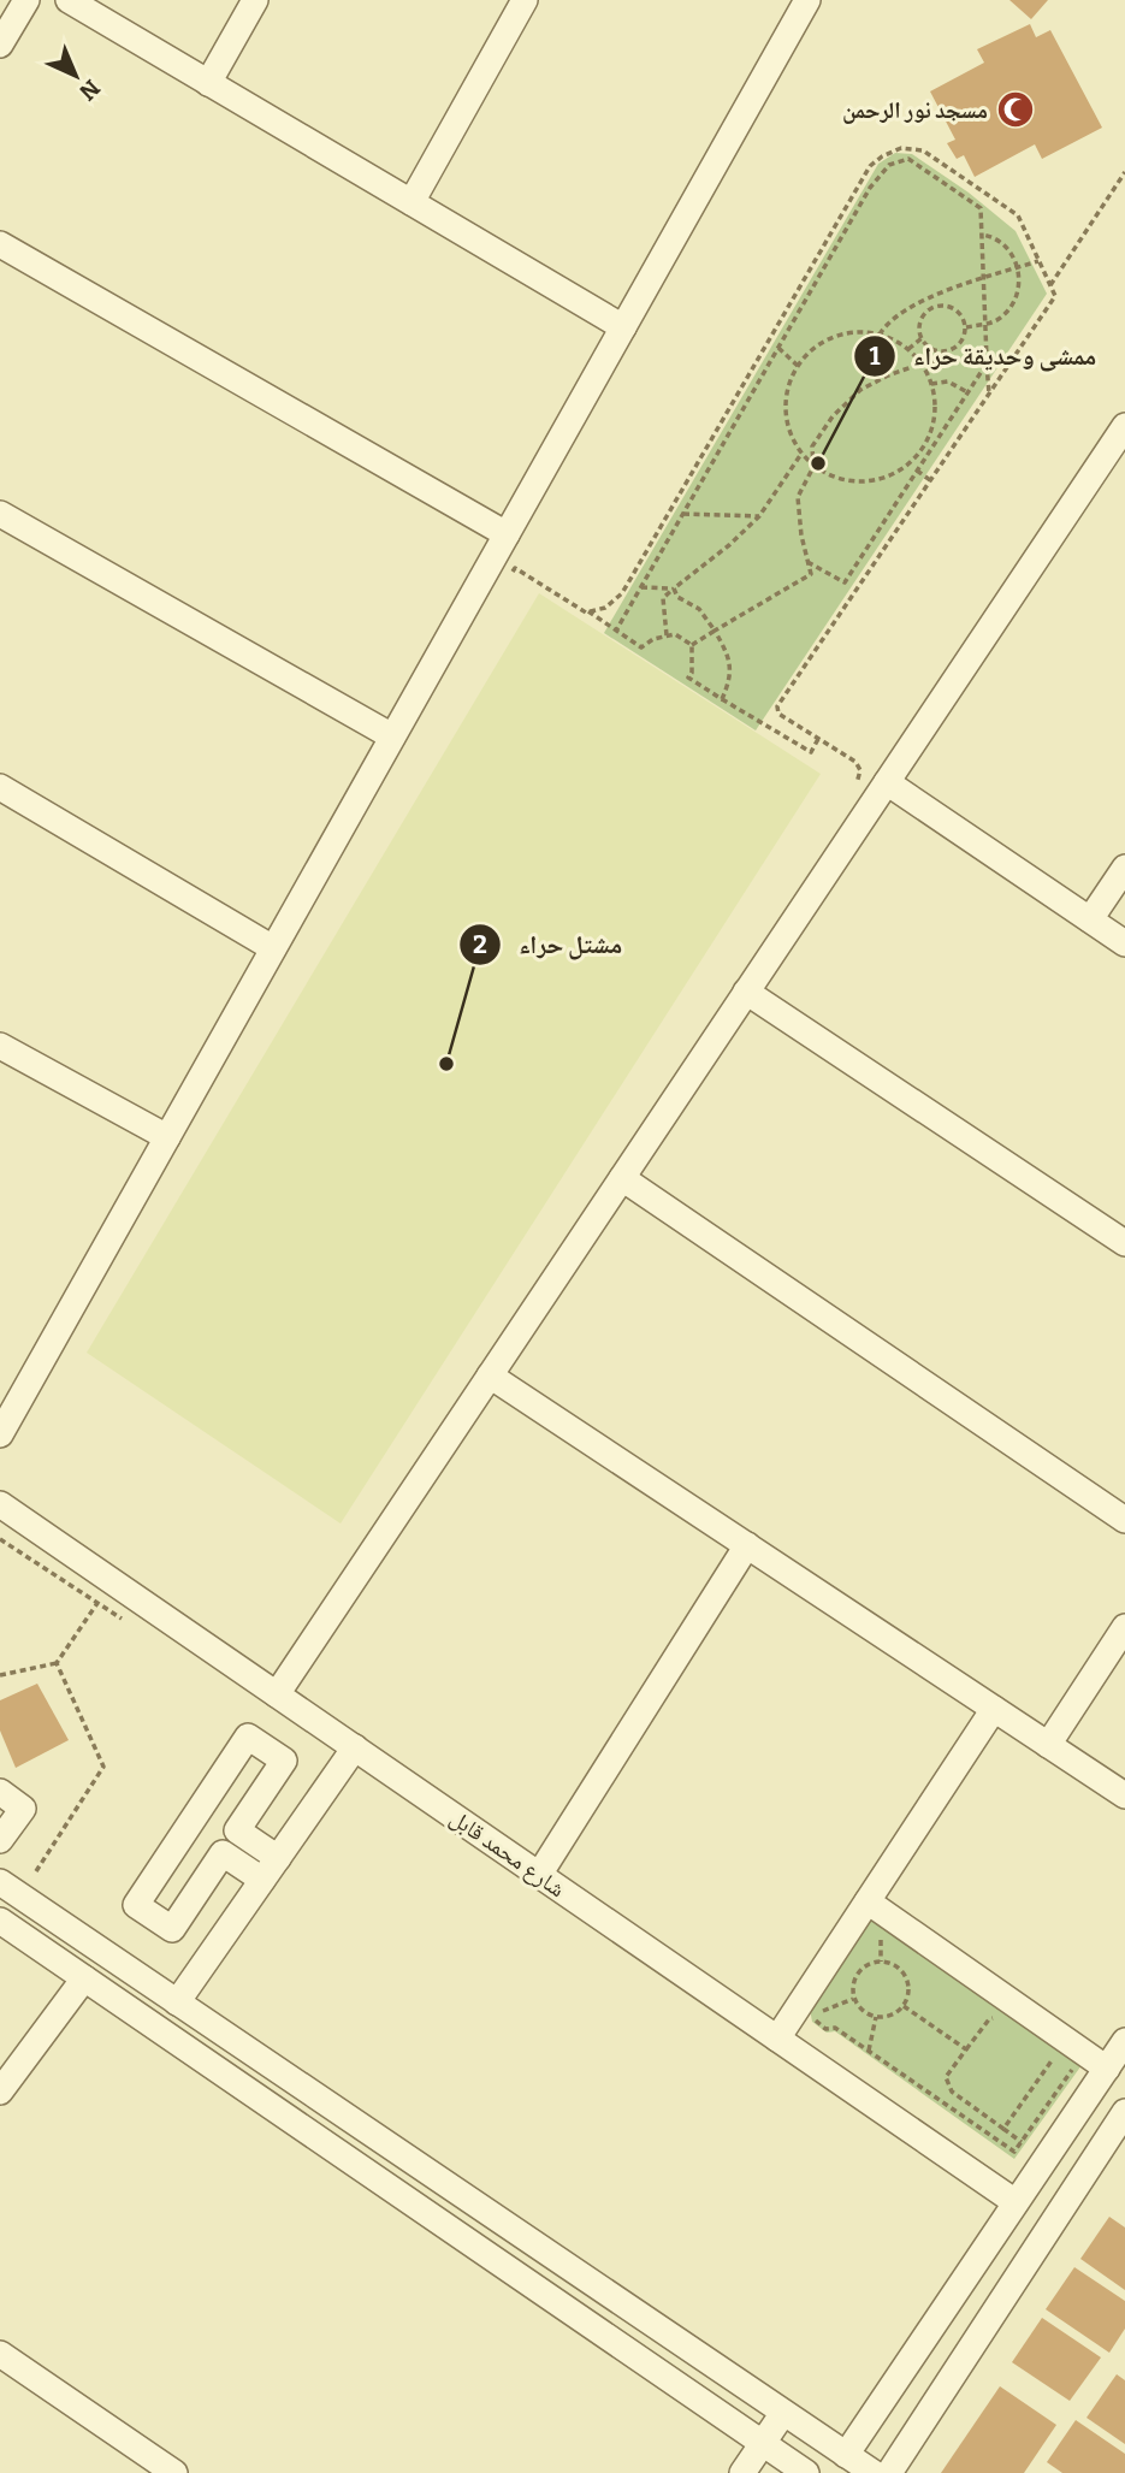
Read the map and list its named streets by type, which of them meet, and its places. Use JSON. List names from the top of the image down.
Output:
{
  "streets": {
    "street": ["شارع محمد قابل"]
  },
  "places": {
    "mosque": ["مسجد نور الرحمن"],
    "other": ["ممشى وحديقة حراء", "مشتل حراء"]
  },
  "north": "bottom right"
}
